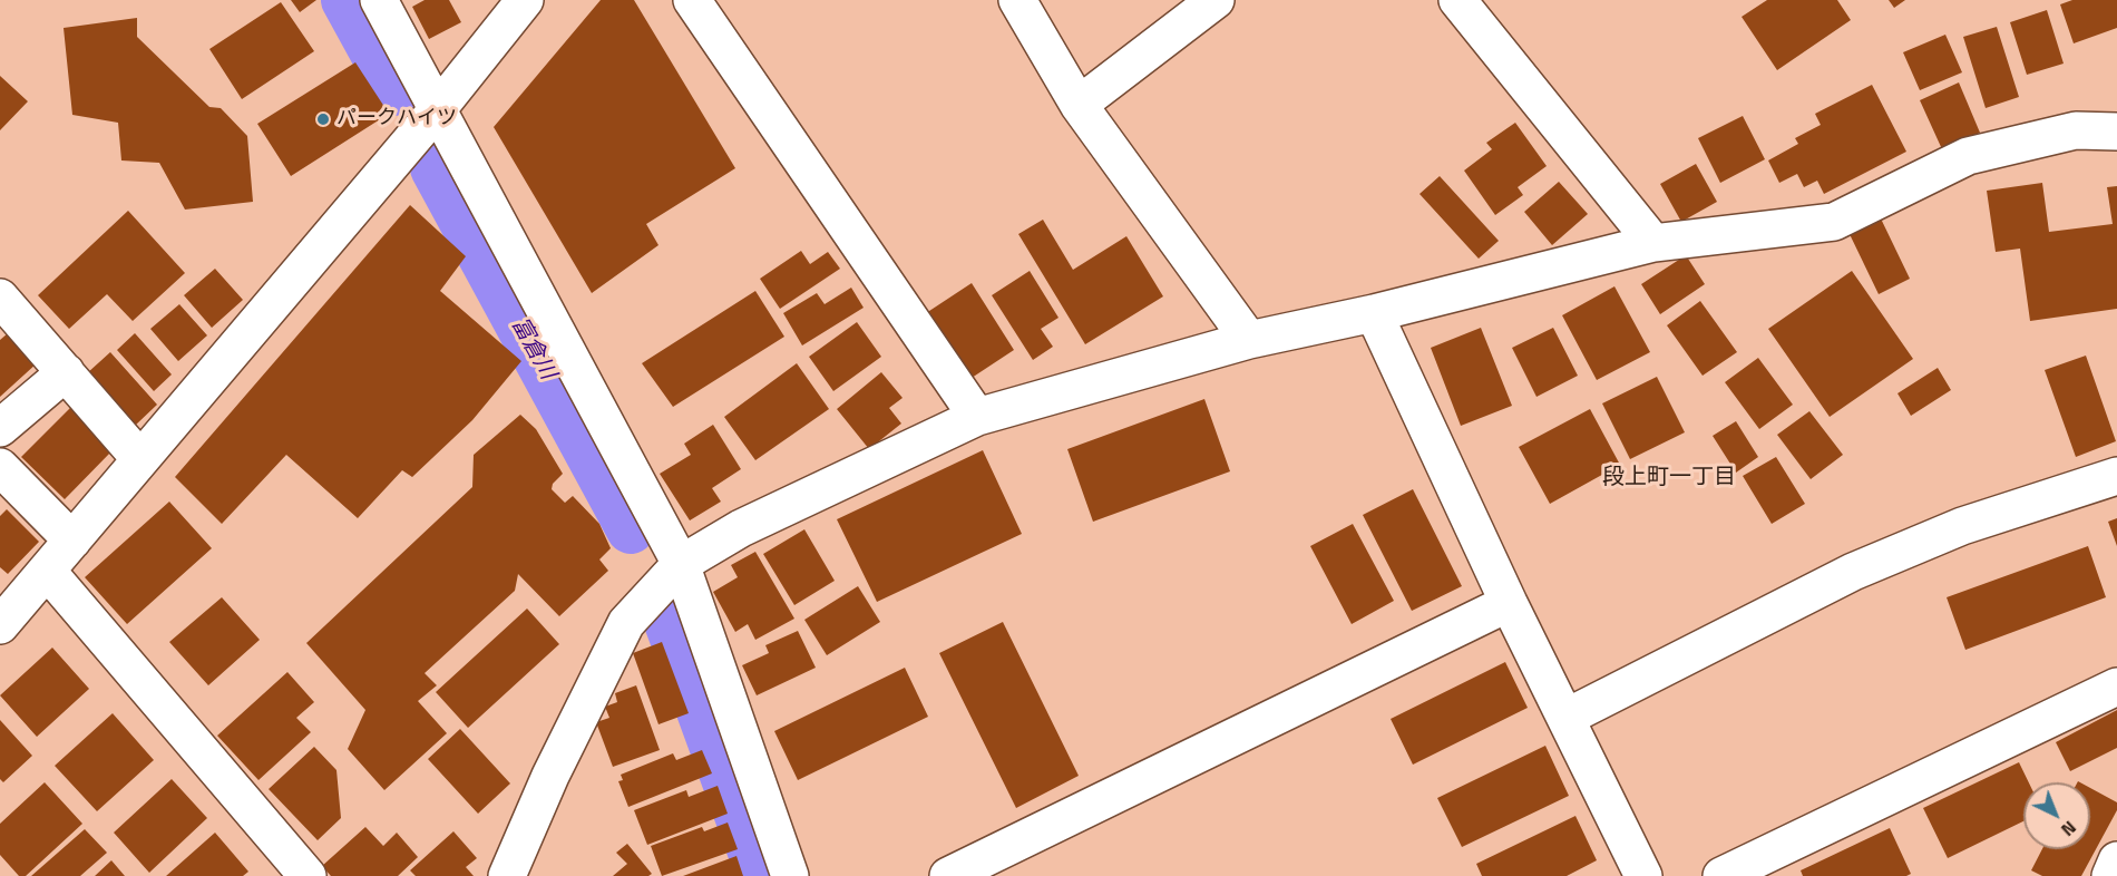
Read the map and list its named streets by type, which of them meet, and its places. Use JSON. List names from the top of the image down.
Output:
{
  "districts": ["段上町一丁目"],
  "water": ["富倉川"],
  "places": ["パークハイツ"],
  "north": "bottom right"
}
